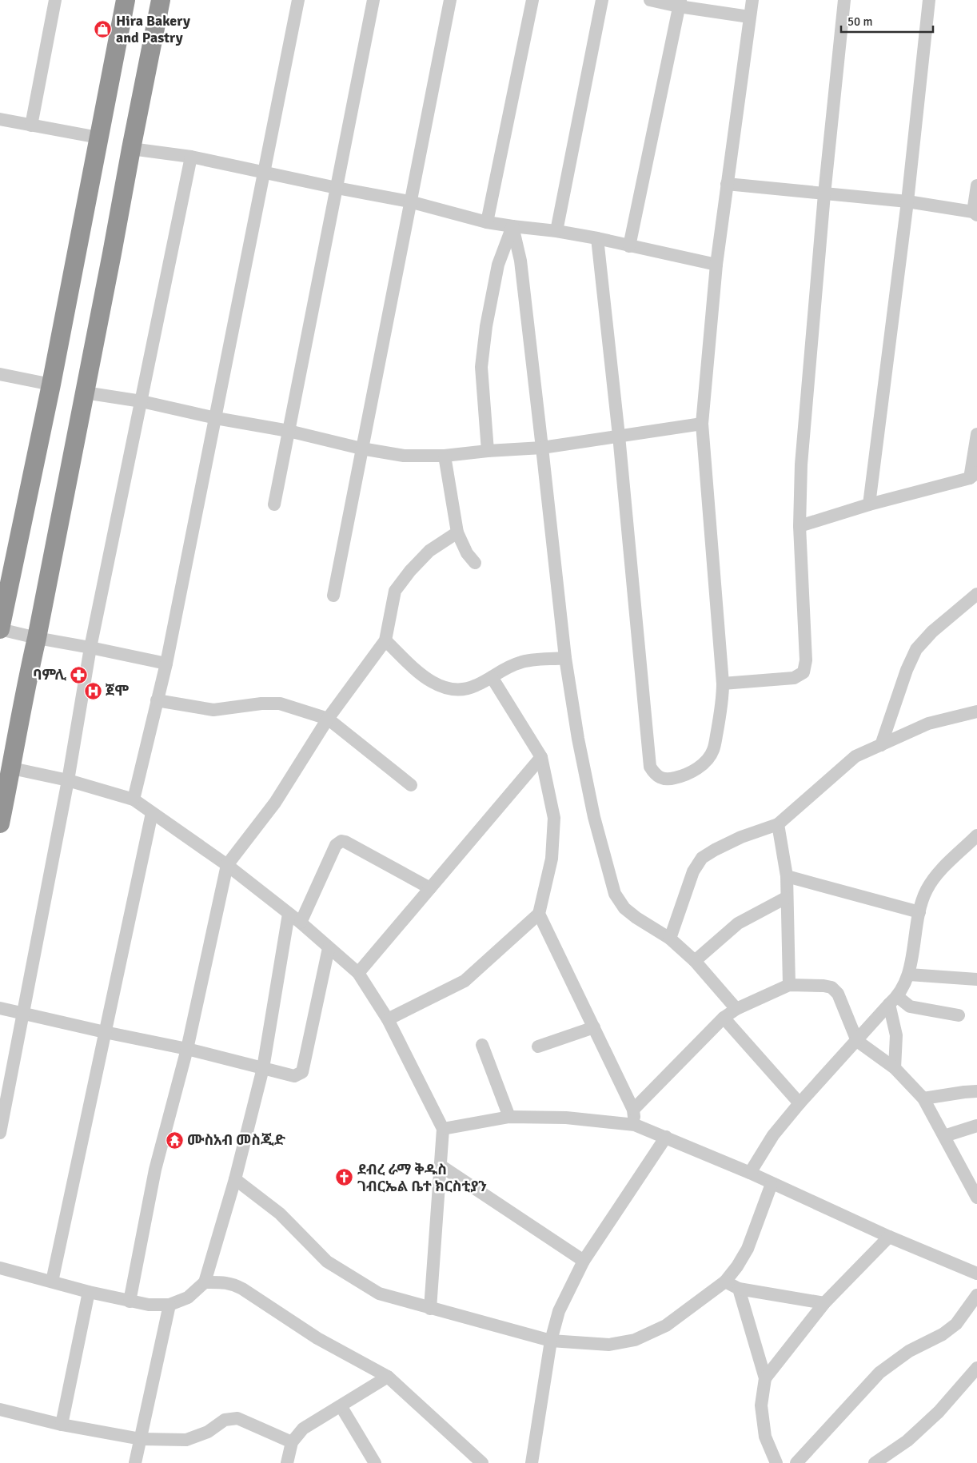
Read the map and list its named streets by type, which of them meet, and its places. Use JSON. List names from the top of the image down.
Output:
{
  "places": {
    "shop": ["Hira Bakery and Pastry"],
    "pharmacy": ["ባምሊ"],
    "hospital": ["ጀሞ"],
    "temple": ["ሙስአብ መስጂድ"],
    "church": ["ደብረ ራማ ቅዱስ ገብርኤል ቤተ ክርስቲያን"]
  },
  "scale_bar": "50 m"
}
